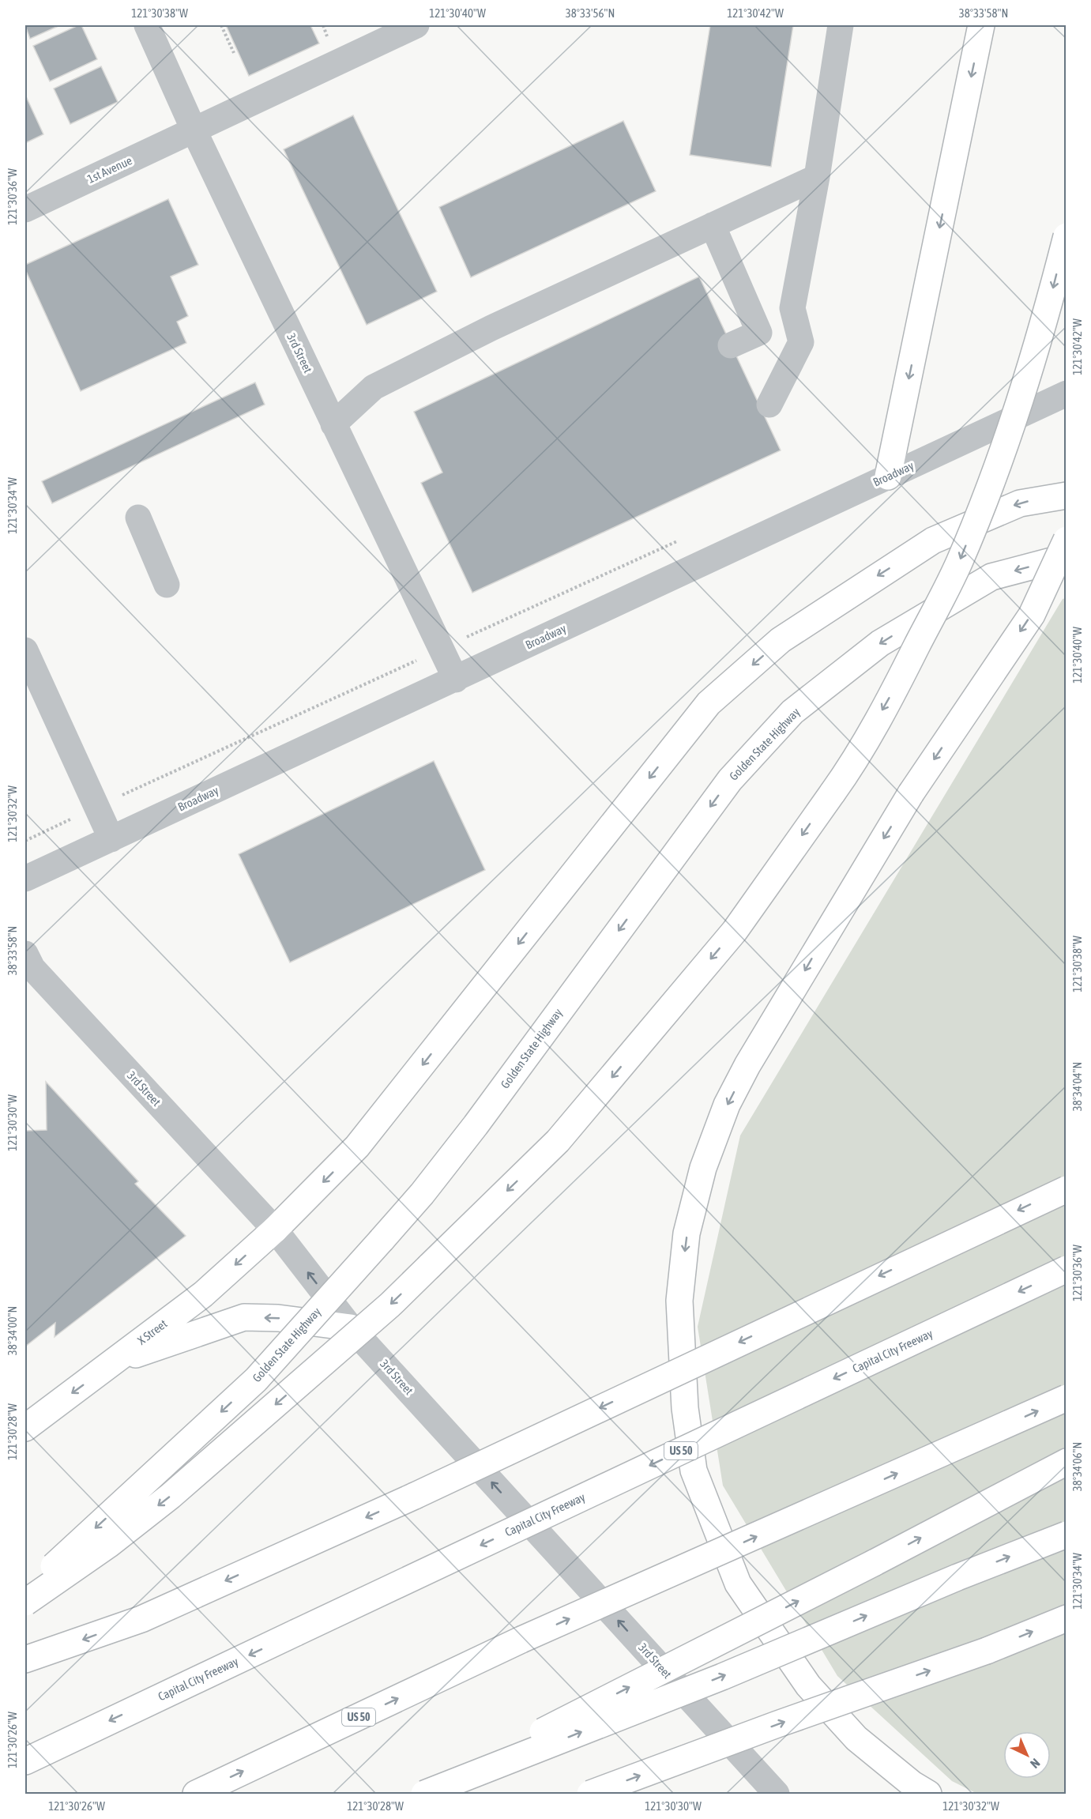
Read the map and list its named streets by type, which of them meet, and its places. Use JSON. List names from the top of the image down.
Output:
{
  "streets": {
    "main road": [
      "Golden State Highway",
      "X Street",
      "Capital City Freeway",
      "US 50"
    ],
    "street": ["1st Avenue", "3rd Street", "Broadway"]
  },
  "crossings": [
    ["1st Avenue", "3rd Street"],
    ["3rd Street", "Broadway"],
    ["3rd Street", "X Street"]
  ],
  "one_way": ["3rd Street"],
  "north": "bottom right",
  "coordinates": [
    "121°30'38\"W",
    "121°30'40\"W",
    "38°33'56\"N",
    "121°30'42\"W",
    "38°33'58\"N",
    "121°30'36\"W",
    "121°30'34\"W",
    "121°30'32\"W",
    "38°34'04\"N",
    "121°30'30\"W",
    "38°34'00\"N",
    "121°30'28\"W",
    "38°34'06\"N",
    "121°30'26\"W"
  ]
}
